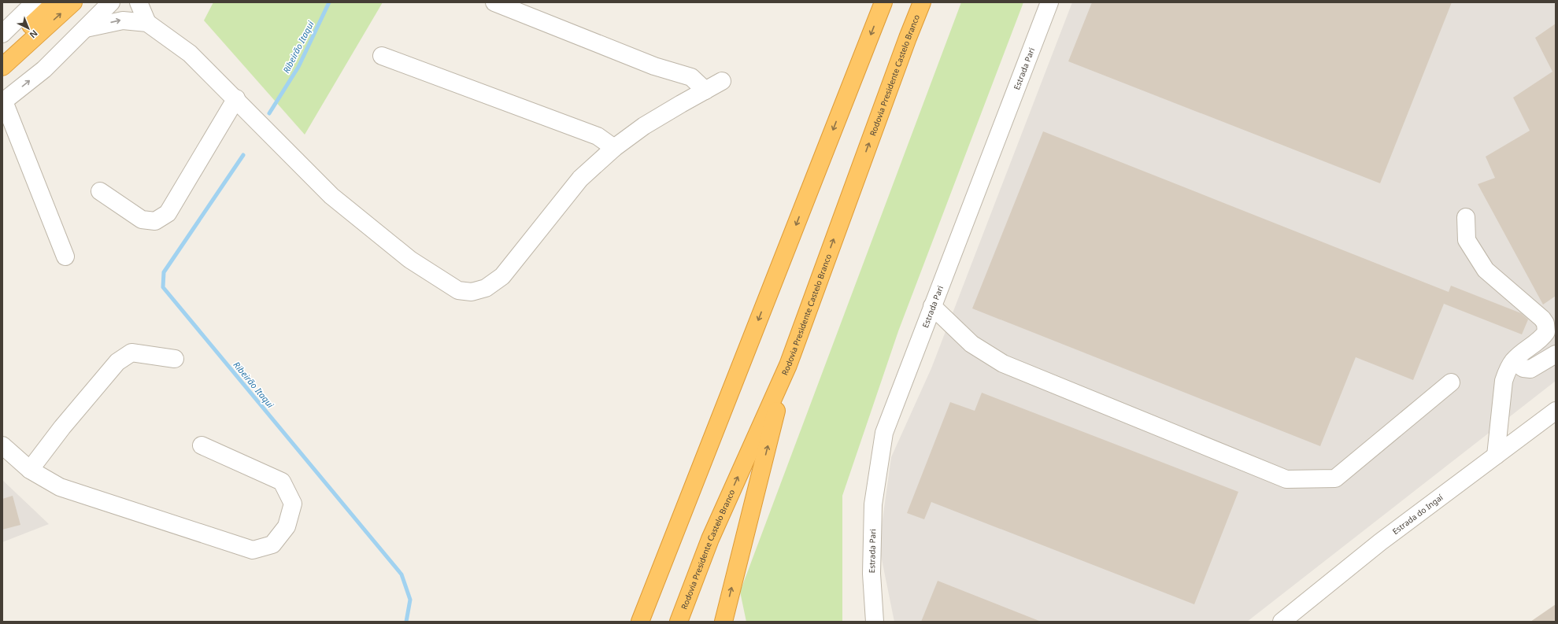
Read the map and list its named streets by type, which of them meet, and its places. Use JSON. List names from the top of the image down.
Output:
{
  "streets": {
    "highway": ["Rodovia Presidente Castelo Branco"],
    "street": ["Estrada Pari", "Estrada do Ingaí"]
  },
  "water": ["Ribeirão Itaqui"],
  "north": "bottom right"
}
